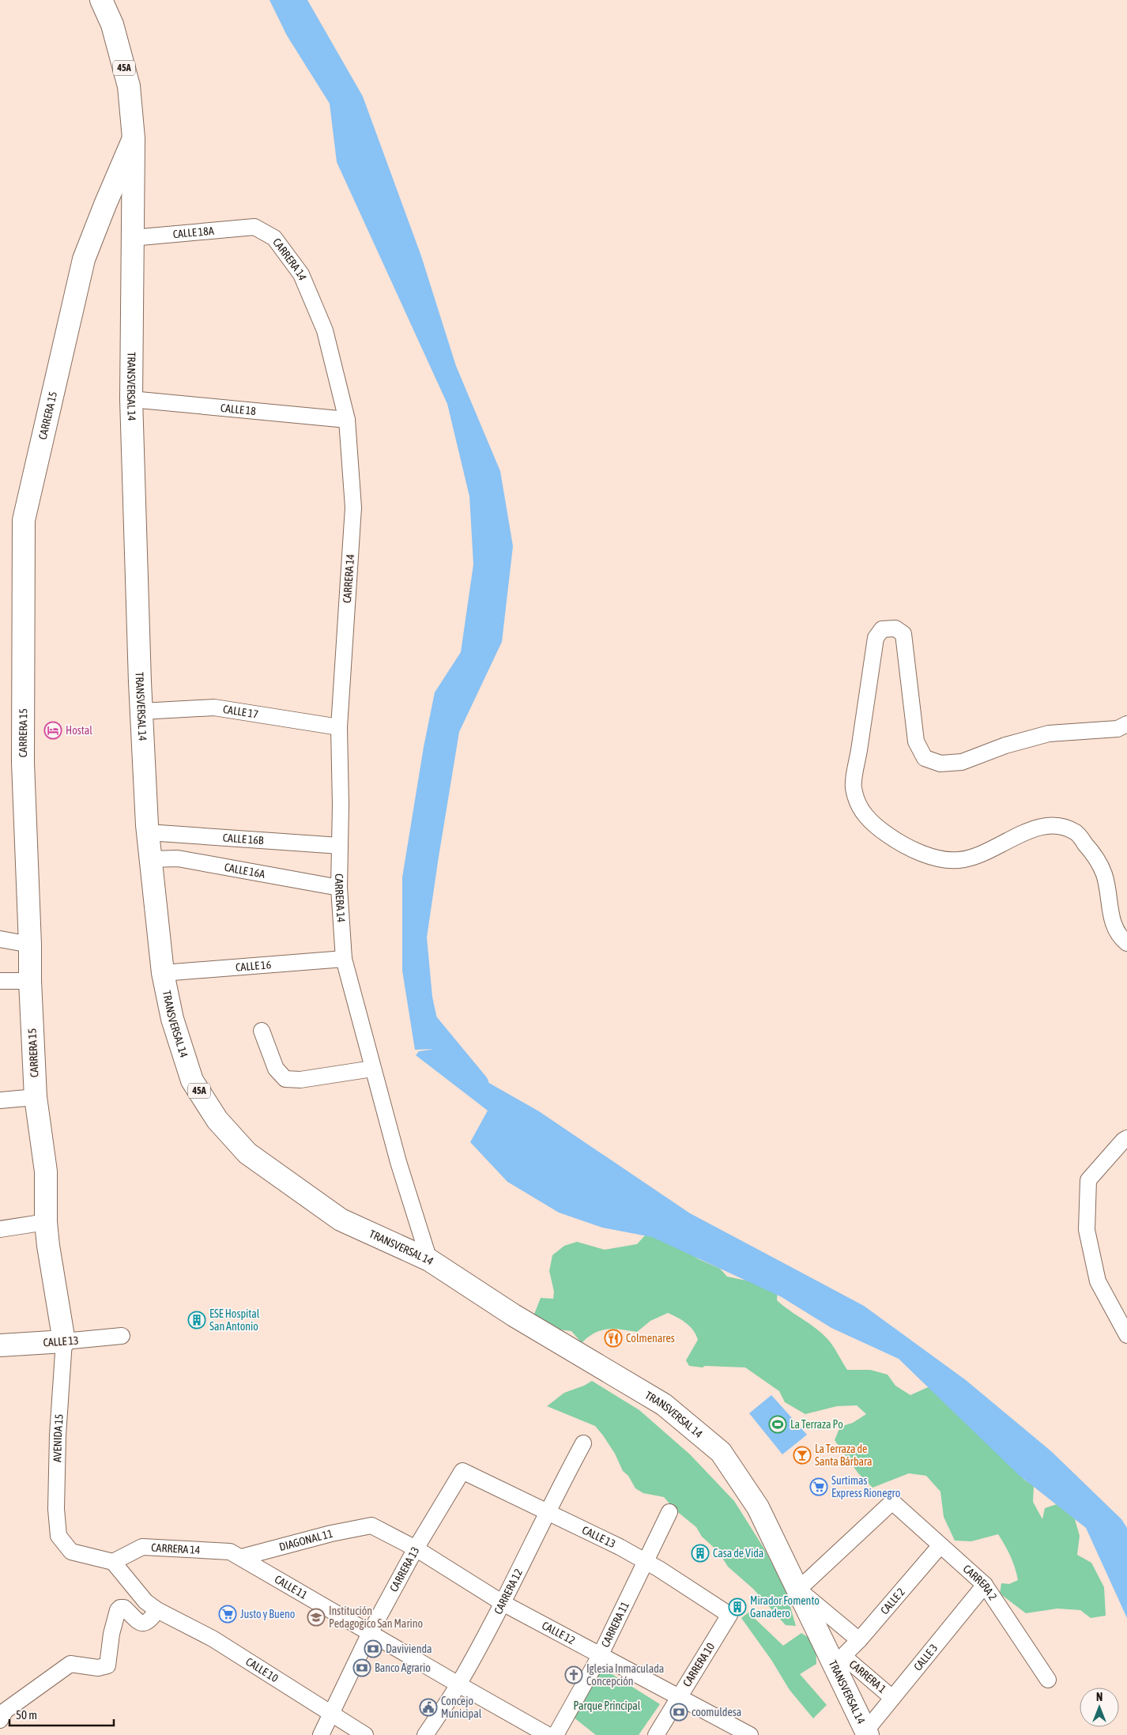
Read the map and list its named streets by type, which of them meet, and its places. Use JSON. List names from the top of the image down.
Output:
{
  "streets": {
    "main road": [
      "45A",
      "TRANSVERSAL 14",
      "CARRERA 15",
      "CALLE 13"
    ],
    "street": [
      "CALLE 18A",
      "CARRERA 14",
      "CALLE 18",
      "CALLE 17",
      "CALLE 16B",
      "CALLE 16A",
      "CALLE 16",
      "AVENIDA 15",
      "DIAGONAL 11",
      "CARRERA 13",
      "CARRERA 2",
      "CALLE 11",
      "CARRERA 12",
      "CALLE 2",
      "CARRERA 11",
      "CALLE 12",
      "CALLE 3",
      "CARRERA 10",
      "CALLE 10",
      "CARRERA 1"
    ]
  },
  "crossings": [
    ["CALLE 18A", "CARRERA 14"],
    ["CALLE 18A", "TRANSVERSAL 14"],
    ["CARRERA 14", "TRANSVERSAL 14"],
    ["CARRERA 14", "CALLE 18"],
    ["CARRERA 14", "CALLE 17"],
    ["CARRERA 14", "CALLE 16B"],
    ["CARRERA 14", "CALLE 16A"],
    ["CARRERA 14", "CALLE 16"],
    ["CARRERA 14", "AVENIDA 15"],
    ["CARRERA 14", "DIAGONAL 11"],
    ["CARRERA 14", "CALLE 11"],
    ["CARRERA 14", "CALLE 10"],
    ["TRANSVERSAL 14", "CALLE 18"],
    ["TRANSVERSAL 14", "CARRERA 15"],
    ["TRANSVERSAL 14", "CALLE 17"],
    ["TRANSVERSAL 14", "CALLE 16B"],
    ["TRANSVERSAL 14", "CALLE 16A"],
    ["TRANSVERSAL 14", "CALLE 16"],
    ["TRANSVERSAL 14", "CARRERA 2"],
    ["TRANSVERSAL 14", "CALLE 3"],
    ["CARRERA 15", "CALLE 13"],
    ["CARRERA 15", "AVENIDA 15"],
    ["CALLE 13", "AVENIDA 15"],
    ["CALLE 13", "CARRERA 13"],
    ["CALLE 13", "CARRERA 12"],
    ["CALLE 13", "CARRERA 11"],
    ["CALLE 13", "CARRERA 10"],
    ["AVENIDA 15", "CALLE 10"],
    ["DIAGONAL 11", "CALLE 11"],
    ["DIAGONAL 11", "CALLE 12"],
    ["CARRERA 13", "CALLE 11"],
    ["CARRERA 13", "CALLE 12"],
    ["CARRERA 13", "CALLE 10"],
    ["CARRERA 2", "CALLE 2"],
    ["CARRERA 2", "CALLE 3"],
    ["CALLE 11", "CARRERA 12"],
    ["CARRERA 12", "CALLE 12"],
    ["CALLE 2", "CARRERA 1"],
    ["CARRERA 11", "CALLE 12"],
    ["CALLE 12", "CARRERA 10"],
    ["CALLE 3", "CARRERA 1"]
  ],
  "parks": ["Parque Principal"],
  "places": {
    "hotel": ["Hostal"],
    "building": ["ESE Hospital San Antonio", "Casa de Vida", "Mirador Fomento Ganadero"],
    "restaurant": ["Colmenares"],
    "sports": ["La Terraza Po"],
    "bar": ["La Terraza de Santa Bárbara"],
    "supermarket": ["Surtimas Express Rionegro", "Justo y Bueno"],
    "school or university": ["Institución Pedagogico San Marino"],
    "bank": ["Davivienda", "Banco Agrario", "coomuldesa"],
    "church": ["Iglesia Inmaculada Concepción"],
    "public building": ["Concejo Municipal"]
  },
  "scale_bar": "50 m",
  "north": "top"
}
